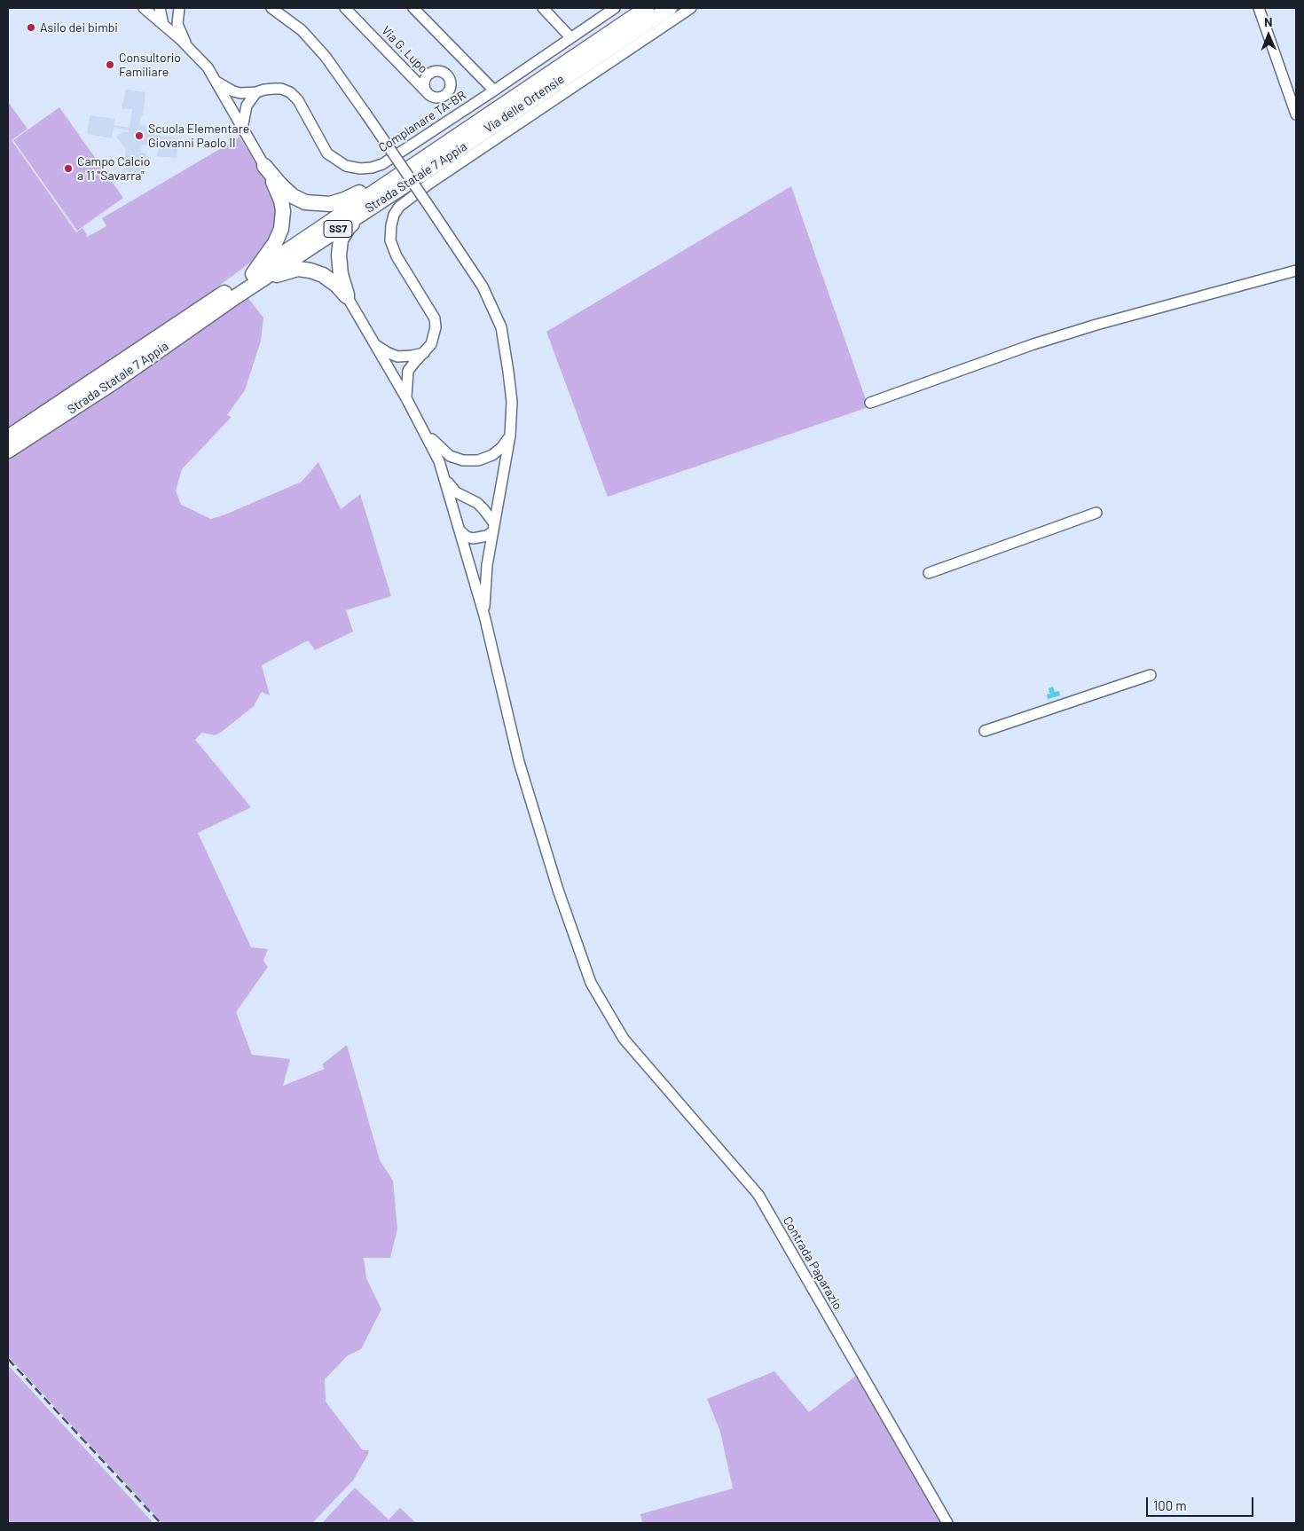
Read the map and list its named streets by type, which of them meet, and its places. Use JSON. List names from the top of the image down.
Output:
{
  "streets": {
    "highway": ["Strada Statale 7 Appia", "SS7"],
    "street": [
      "Via G. Lupo",
      "Via delle Ortensie",
      "Complanare TA-BR",
      "Contrada Paparazio"
    ]
  },
  "places": [
    "Asilo dei bimbi",
    "Consultorio Familiare",
    "Scuola Elementare Giovanni Paolo II",
    "Campo Calcio a 11 \"Savarra\""
  ],
  "scale_bar": "100 m",
  "north": "top"
}
